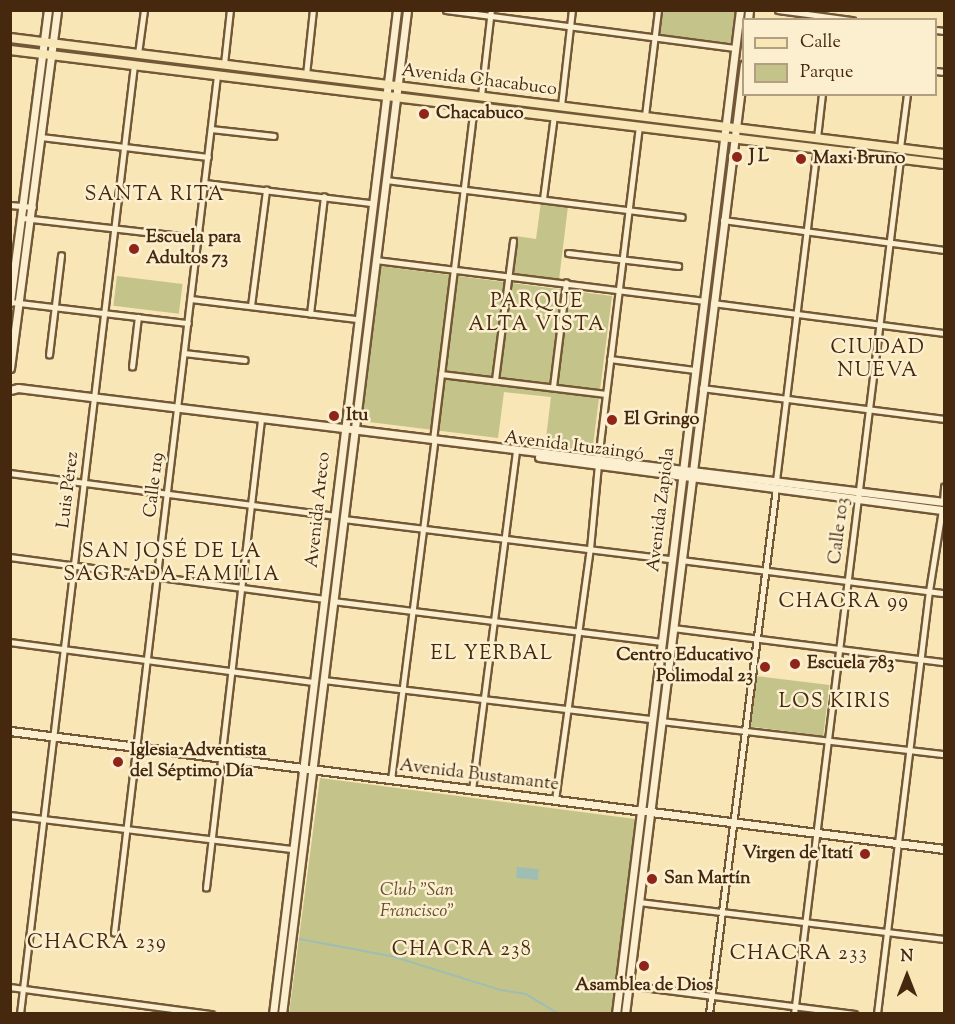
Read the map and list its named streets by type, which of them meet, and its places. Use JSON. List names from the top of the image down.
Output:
{
  "streets": {
    "main road": [
      "Avenida Chacabuco",
      "Avenida Ituzaingó",
      "Avenida Areco",
      "Avenida Zapiola",
      "Avenida Bustamante"
    ],
    "street": ["Calle 119", "Luis Pérez", "Calle 103"]
  },
  "crossings": [
    ["Avenida Chacabuco", "Calle 119"],
    ["Avenida Chacabuco", "Luis Pérez"],
    ["Avenida Chacabuco", "Avenida Areco"],
    ["Avenida Chacabuco", "Avenida Zapiola"],
    ["Avenida Chacabuco", "Calle 103"],
    ["Avenida Ituzaingó", "Calle 119"],
    ["Avenida Ituzaingó", "Luis Pérez"],
    ["Avenida Ituzaingó", "Avenida Areco"],
    ["Avenida Ituzaingó", "Avenida Zapiola"],
    ["Avenida Ituzaingó", "Calle 103"],
    ["Calle 119", "Avenida Bustamante"],
    ["Luis Pérez", "Avenida Bustamante"],
    ["Avenida Areco", "Avenida Bustamante"],
    ["Avenida Zapiola", "Avenida Bustamante"],
    ["Calle 103", "Avenida Bustamante"]
  ],
  "districts": [
    "SANTA RITA",
    "PARQUE ALTA VISTA",
    "CIUDAD NUEVA",
    "SAN JOSÉ DE LA SAGRADA FAMILIA",
    "CHACRA 99",
    "EL YERBAL",
    "LOS KIRIS",
    "CHACRA 239",
    "CHACRA 238",
    "CHACRA 233"
  ],
  "parks": ["Club \"San Francisco\""],
  "places": [
    "Chacabuco",
    "J L",
    "Maxi Bruno",
    "Escuela para Adultos 73",
    "Itu",
    "El Gringo",
    "Escuela 783",
    "Centro Educativo Polimodal 23",
    "Iglesia Adventista del Séptimo Día",
    "Virgen de Itatí",
    "San Martín",
    "Asamblea de Dios"
  ],
  "legend": ["Calle", "Parque"],
  "north": "top"
}
